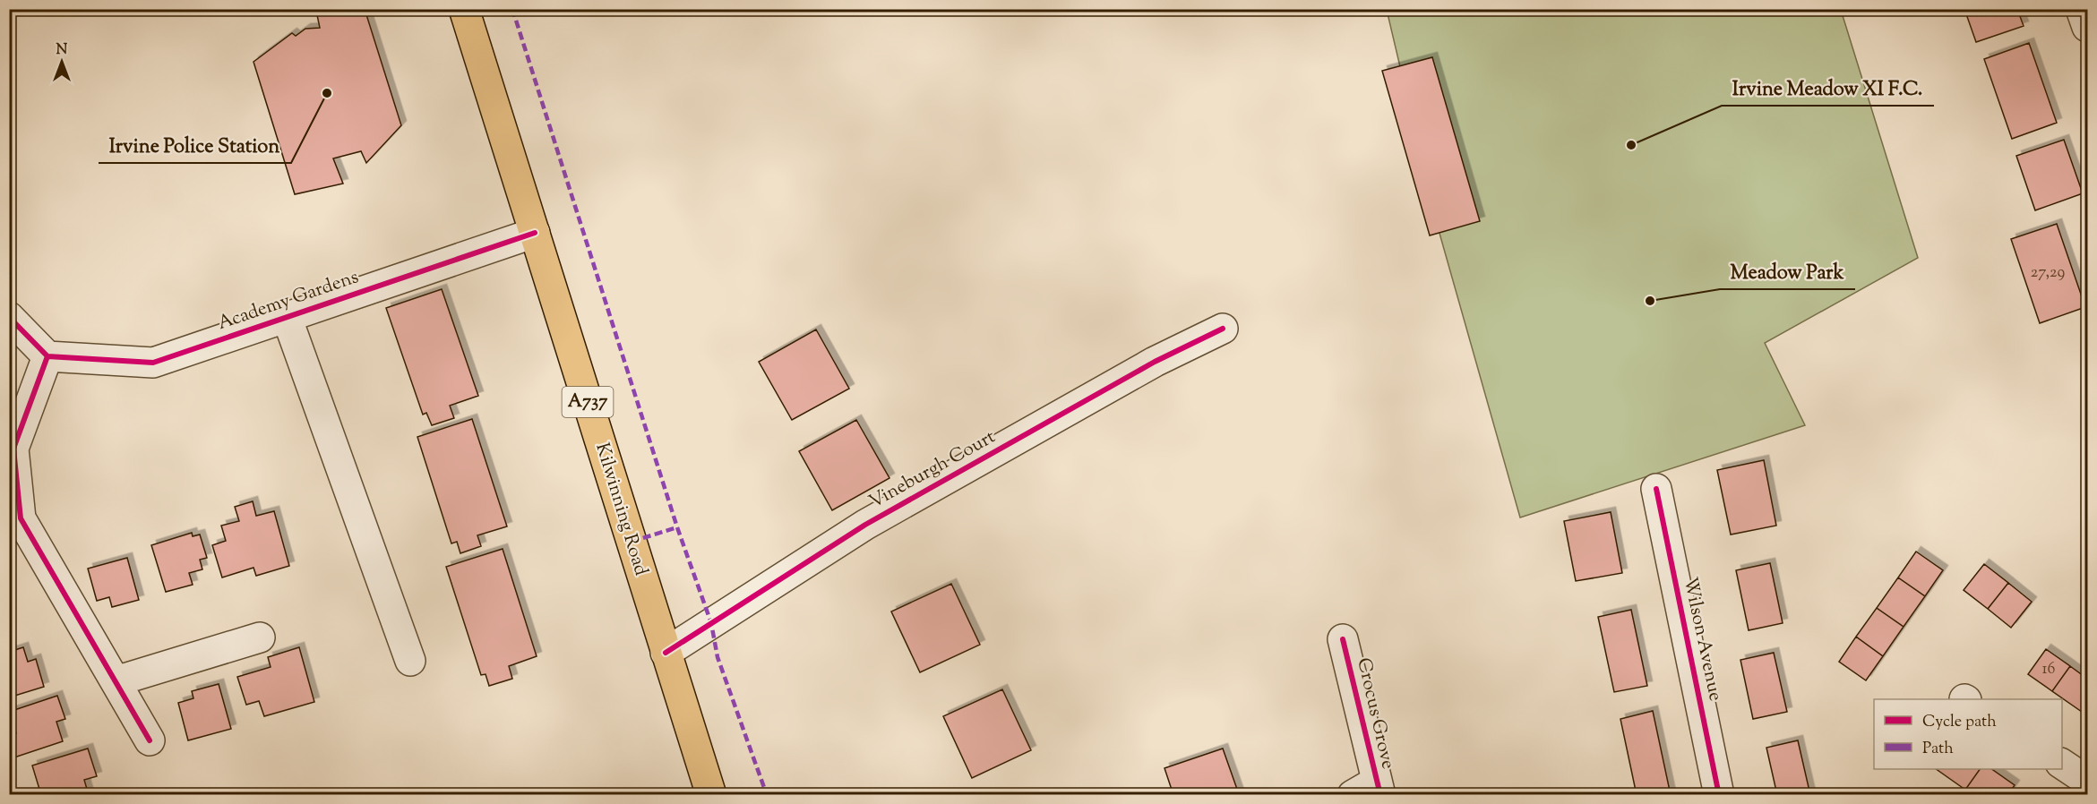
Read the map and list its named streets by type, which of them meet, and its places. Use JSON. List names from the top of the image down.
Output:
{
  "streets": {
    "main road": ["A737", "Kilwinning Road"],
    "street": [
      "Academy Gardens",
      "Vineburgh Court",
      "Wilson Avenue",
      "Crocus Grove"
    ]
  },
  "crossings": [
    ["Academy Gardens", "Kilwinning Road"],
    ["Vineburgh Court", "Kilwinning Road"]
  ],
  "places": ["Irvine Police Station", "Irvine Meadow XI F.C.", "Meadow Park"],
  "house_numbers": ["27,29", "16"],
  "legend": ["Cycle path", "Path"],
  "north": "top"
}
